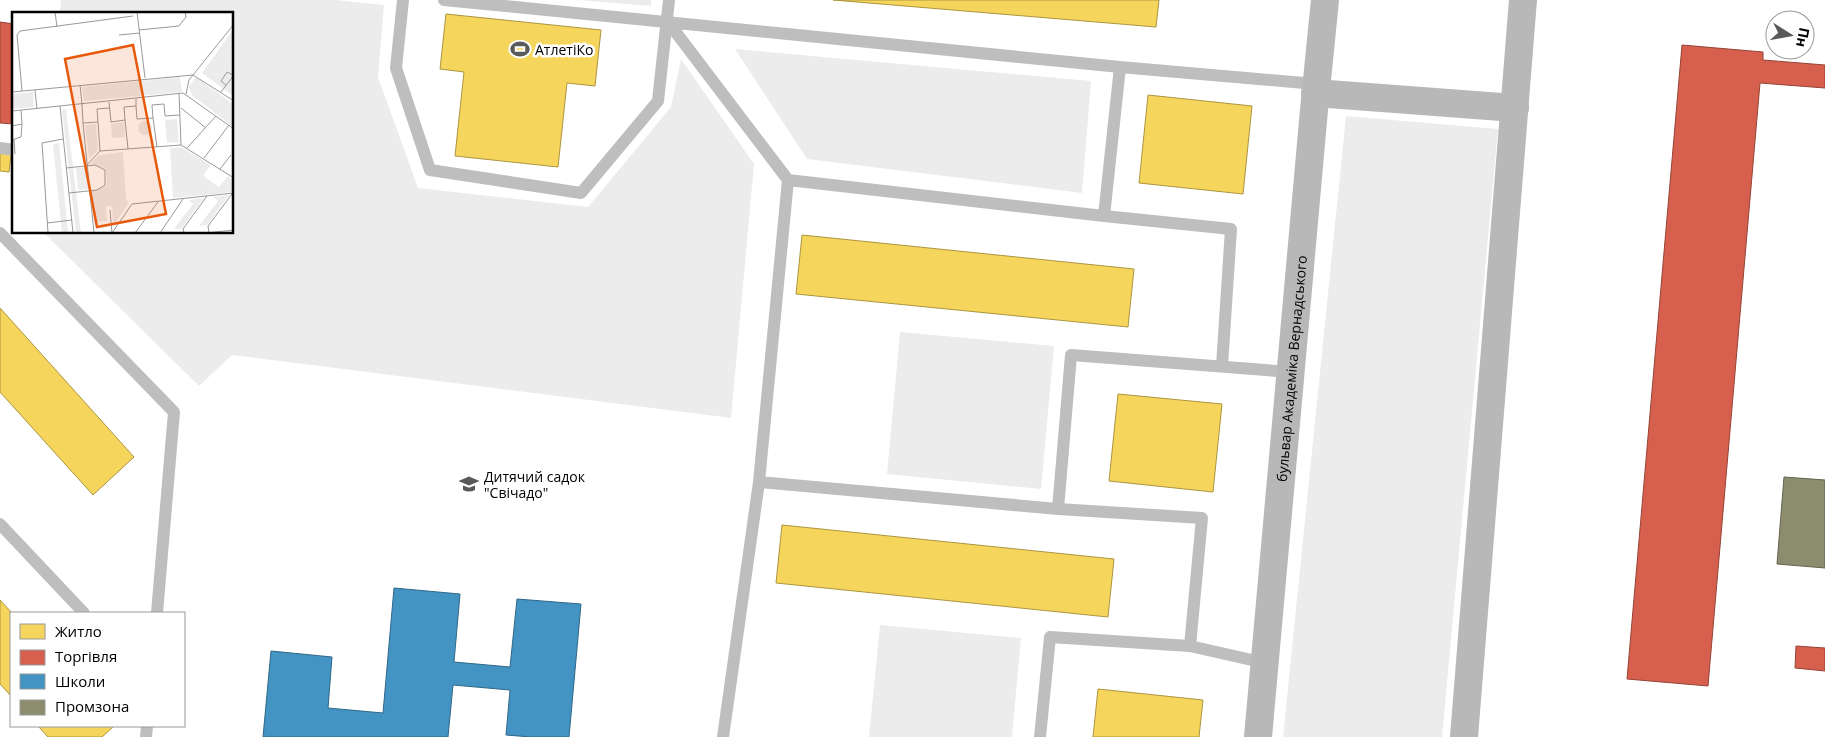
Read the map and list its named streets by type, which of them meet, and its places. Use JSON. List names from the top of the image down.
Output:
{
  "streets": {
    "main road": ["бульвар Академіка Вернадського"]
  },
  "places": {
    "sports": ["АтлетіКо"],
    "school or university": ["Дитячий садок \"Свічадо\""]
  },
  "legend": [
    "Житло",
    "Торгівля",
    "Школи",
    "Промзона"
  ],
  "north": "right"
}
